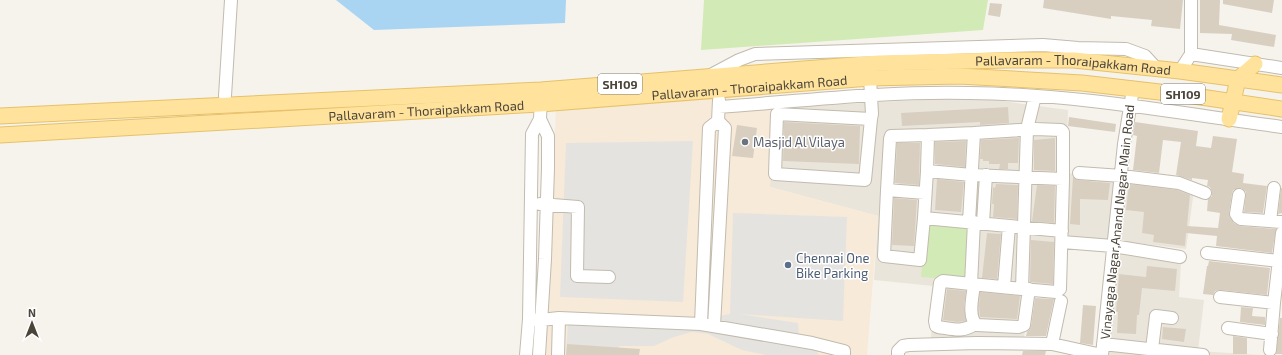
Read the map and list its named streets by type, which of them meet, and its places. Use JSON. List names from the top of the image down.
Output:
{
  "streets": {
    "main road": ["Pallavaram - Thoraipakkam Road", "SH109"],
    "street": ["Vinayaga Nagar,Anand Nagar Main Road"]
  },
  "crossings": [
    ["Pallavaram - Thoraipakkam Road", "Vinayaga Nagar,Anand Nagar Main Road"]
  ],
  "places": ["Masjid Al Vilaya", "Chennai One Bike Parking"],
  "north": "top"
}
